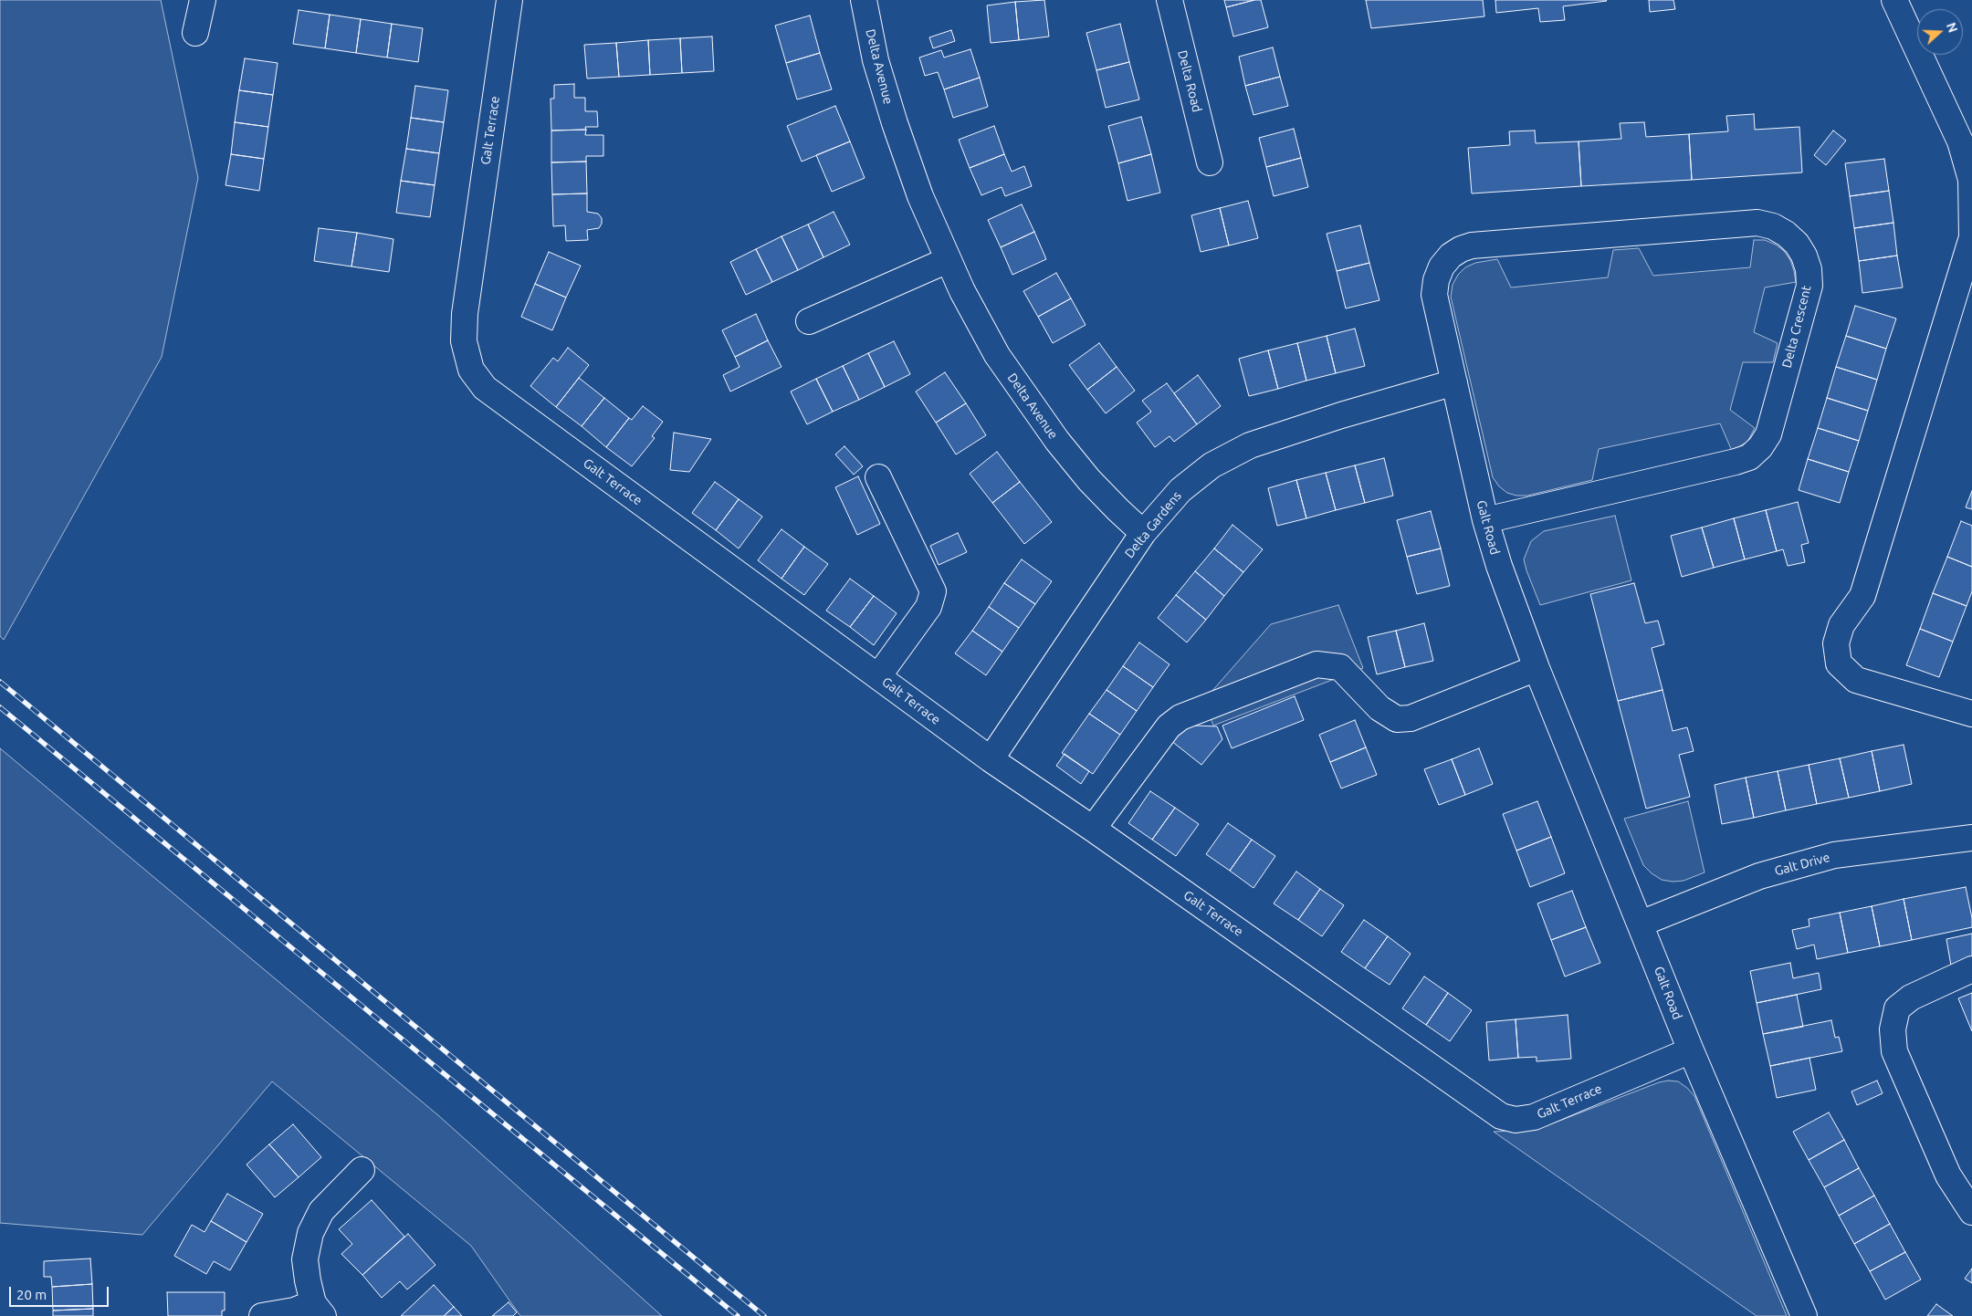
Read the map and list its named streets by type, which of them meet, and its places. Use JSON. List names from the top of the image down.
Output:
{
  "streets": {
    "street": [
      "Delta Avenue",
      "Delta Road",
      "Galt Terrace",
      "Delta Crescent",
      "Delta Gardens",
      "Galt Road",
      "Galt Drive"
    ]
  },
  "crossings": [
    ["Delta Avenue", "Delta Gardens"],
    ["Galt Terrace", "Delta Gardens"],
    ["Galt Terrace", "Galt Road"],
    ["Delta Crescent", "Delta Gardens"],
    ["Delta Crescent", "Galt Road"],
    ["Delta Gardens", "Galt Road"],
    ["Galt Road", "Galt Drive"]
  ],
  "scale_bar": "20 m",
  "north": "right"
}
